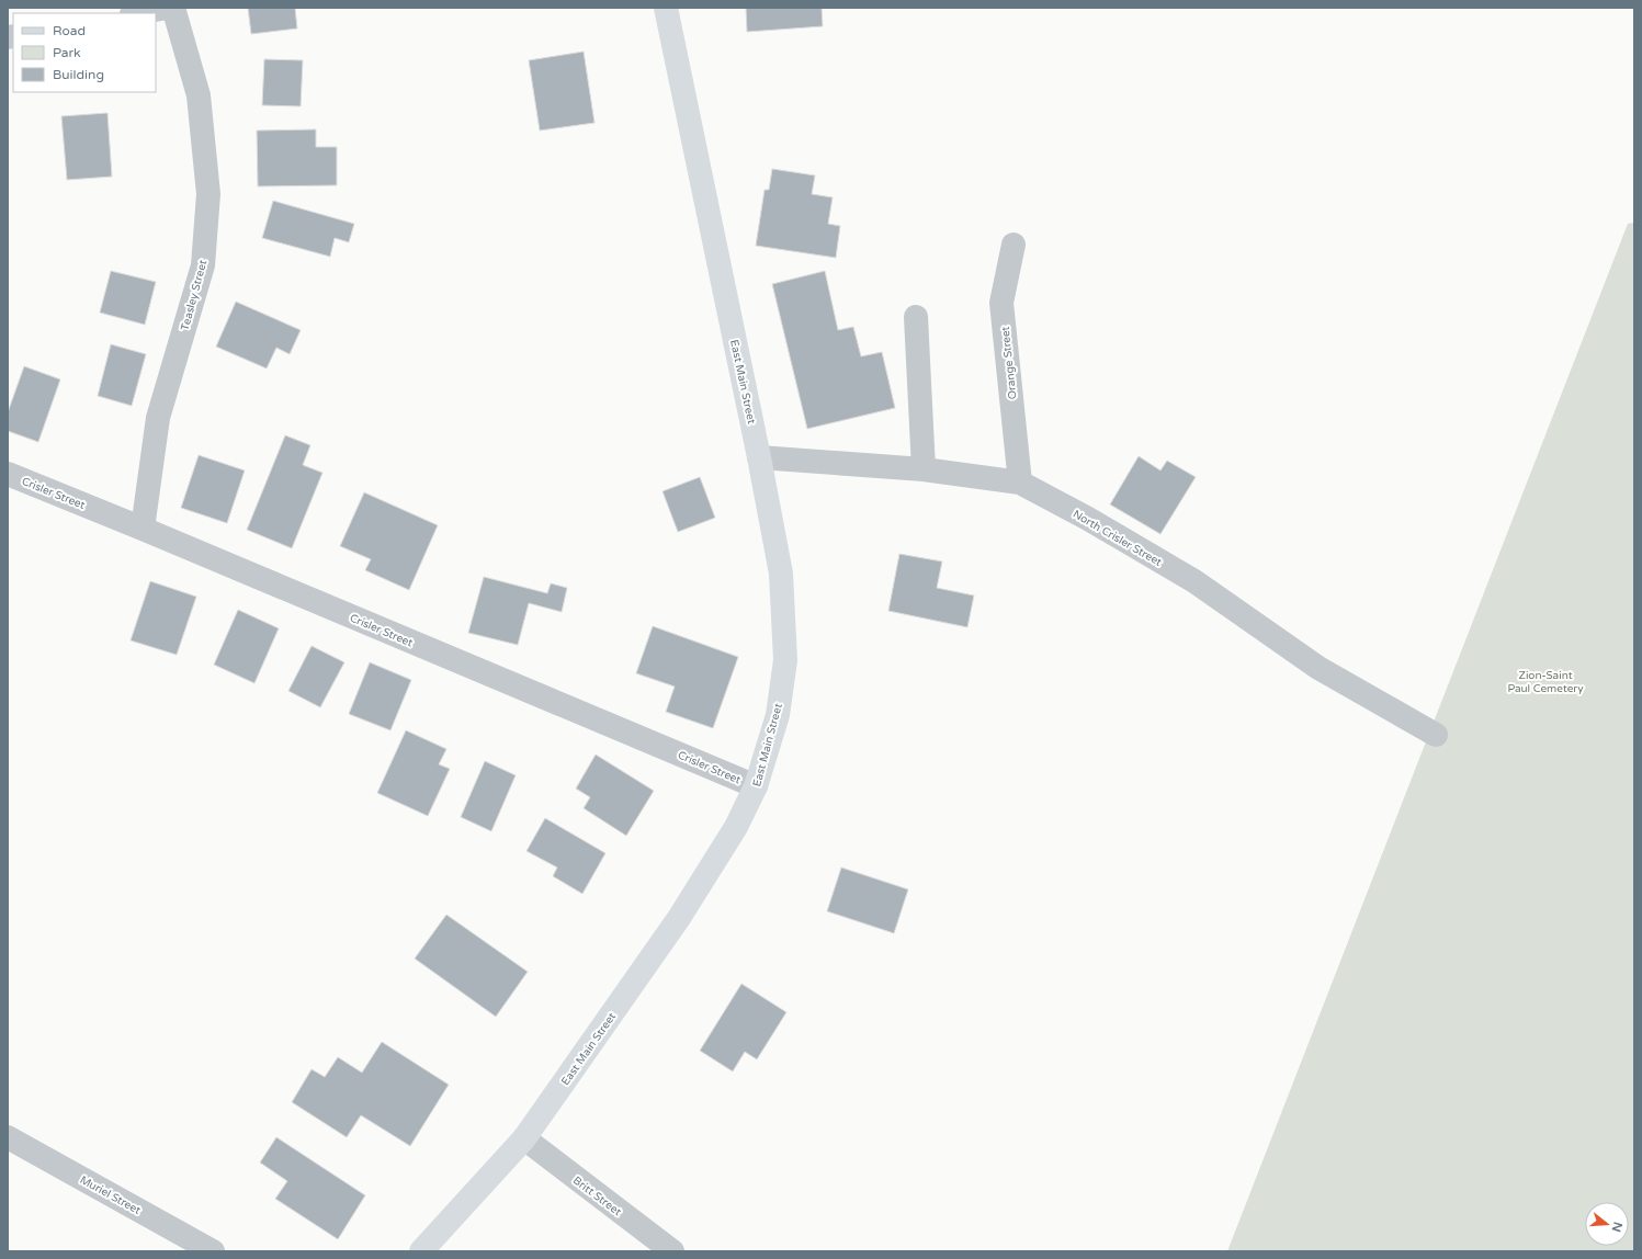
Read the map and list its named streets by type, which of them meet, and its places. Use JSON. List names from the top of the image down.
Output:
{
  "streets": {
    "main road": ["East Main Street"],
    "street": [
      "Teasley Street",
      "Orange Street",
      "Crisler Street",
      "North Crisler Street",
      "Muriel Street",
      "Britt Street"
    ]
  },
  "crossings": [
    ["Teasley Street", "Crisler Street"],
    ["Orange Street", "North Crisler Street"],
    ["East Main Street", "Crisler Street"],
    ["East Main Street", "North Crisler Street"],
    ["East Main Street", "Britt Street"]
  ],
  "parks": ["Zion-Saint Paul Cemetery"],
  "legend": ["Road", "Park", "Building"],
  "north": "right"
}
